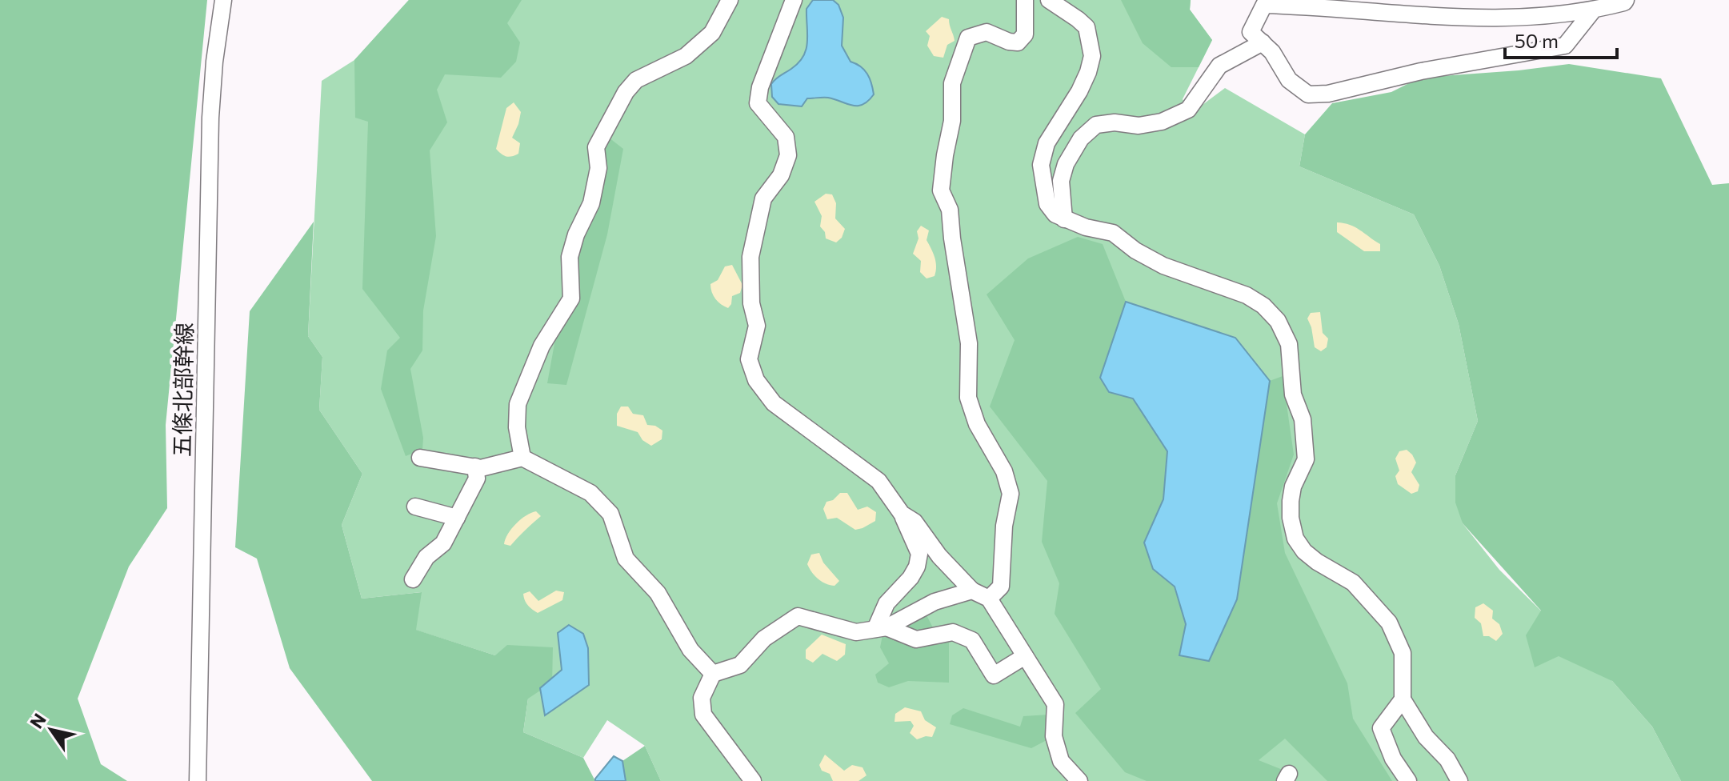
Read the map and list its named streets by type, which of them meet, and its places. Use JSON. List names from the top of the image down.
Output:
{
  "streets": {
    "street": ["五條北部幹線"]
  },
  "scale_bar": "50 m",
  "north": "top left"
}
